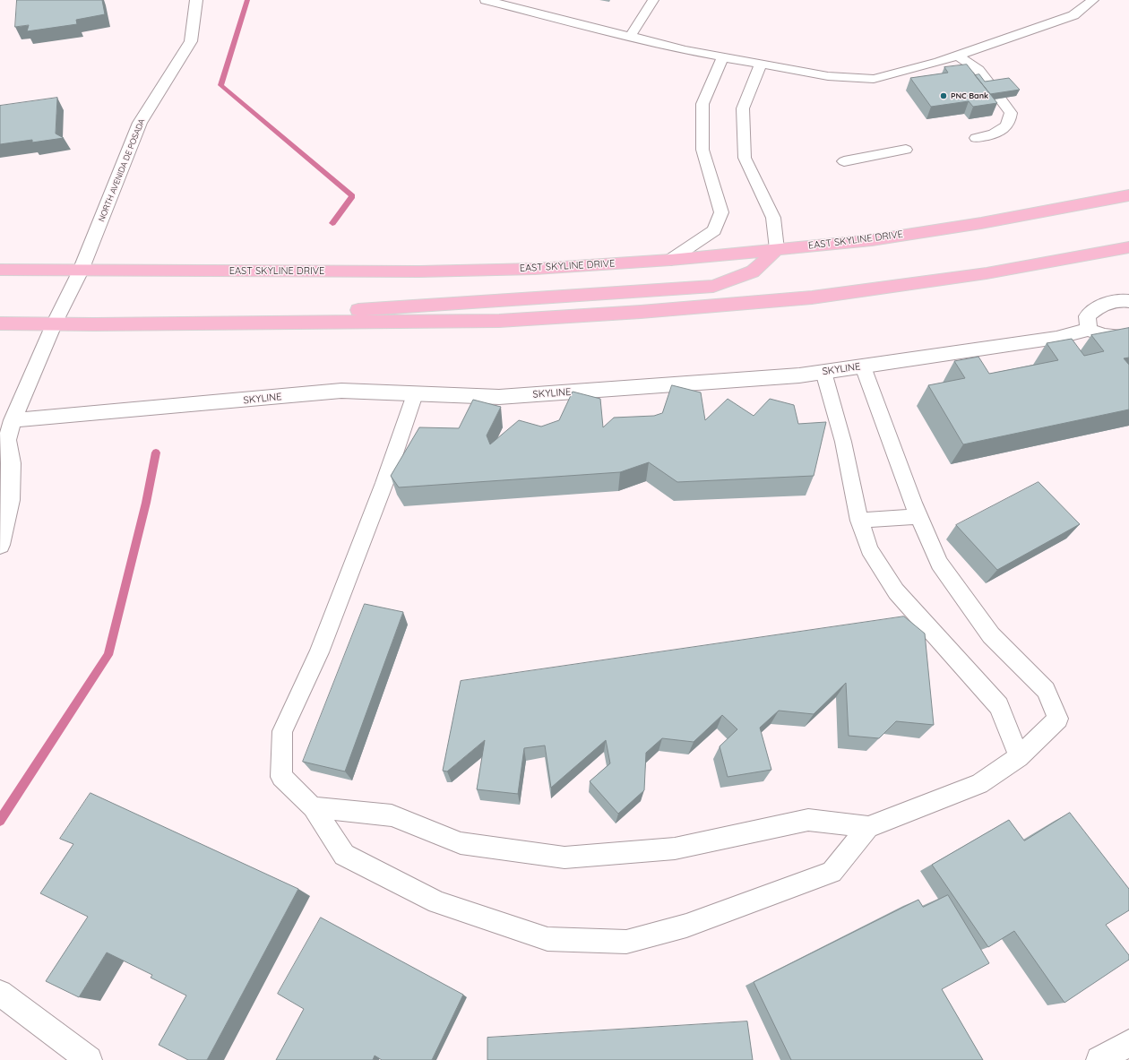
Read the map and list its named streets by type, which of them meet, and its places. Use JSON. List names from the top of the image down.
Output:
{
  "streets": {
    "main road": ["EAST SKYLINE DRIVE"],
    "street": ["NORTH AVENIDA DE POSADA", "SKYLINE"]
  },
  "crossings": [
    ["NORTH AVENIDA DE POSADA", "EAST SKYLINE DRIVE"],
    ["NORTH AVENIDA DE POSADA", "SKYLINE"]
  ],
  "places": ["PNC Bank"]
}
